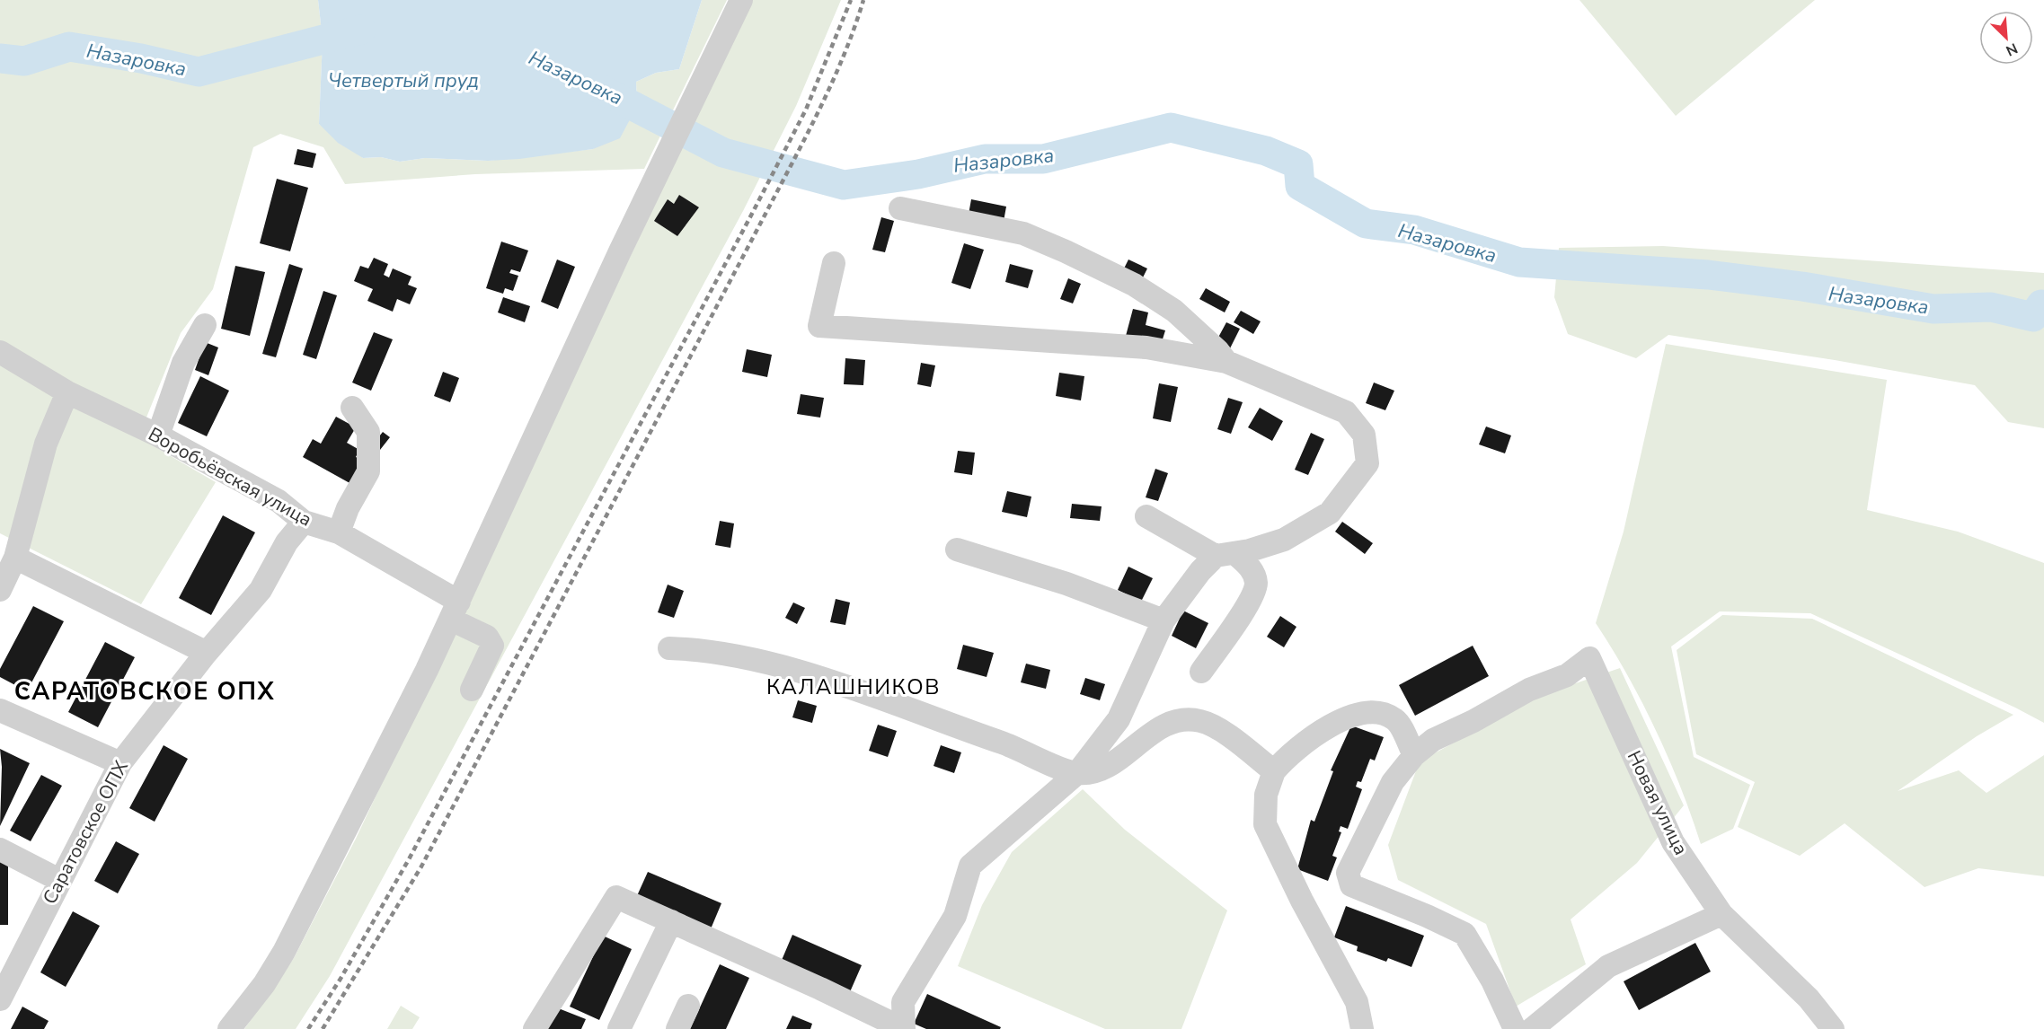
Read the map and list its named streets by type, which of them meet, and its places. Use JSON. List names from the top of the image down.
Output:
{
  "streets": {
    "street": ["Воробьёвская улица", "Новая улица", "Саратовское ОПХ"]
  },
  "crossings": [
    ["Воробьёвская улица", "Саратовское ОПХ"]
  ],
  "districts": ["КАЛАШНИКОВ", "САРАТОВСКОЕ ОПХ"],
  "water": ["Назаровка", "Четвертый пруд"],
  "north": "bottom right"
}
